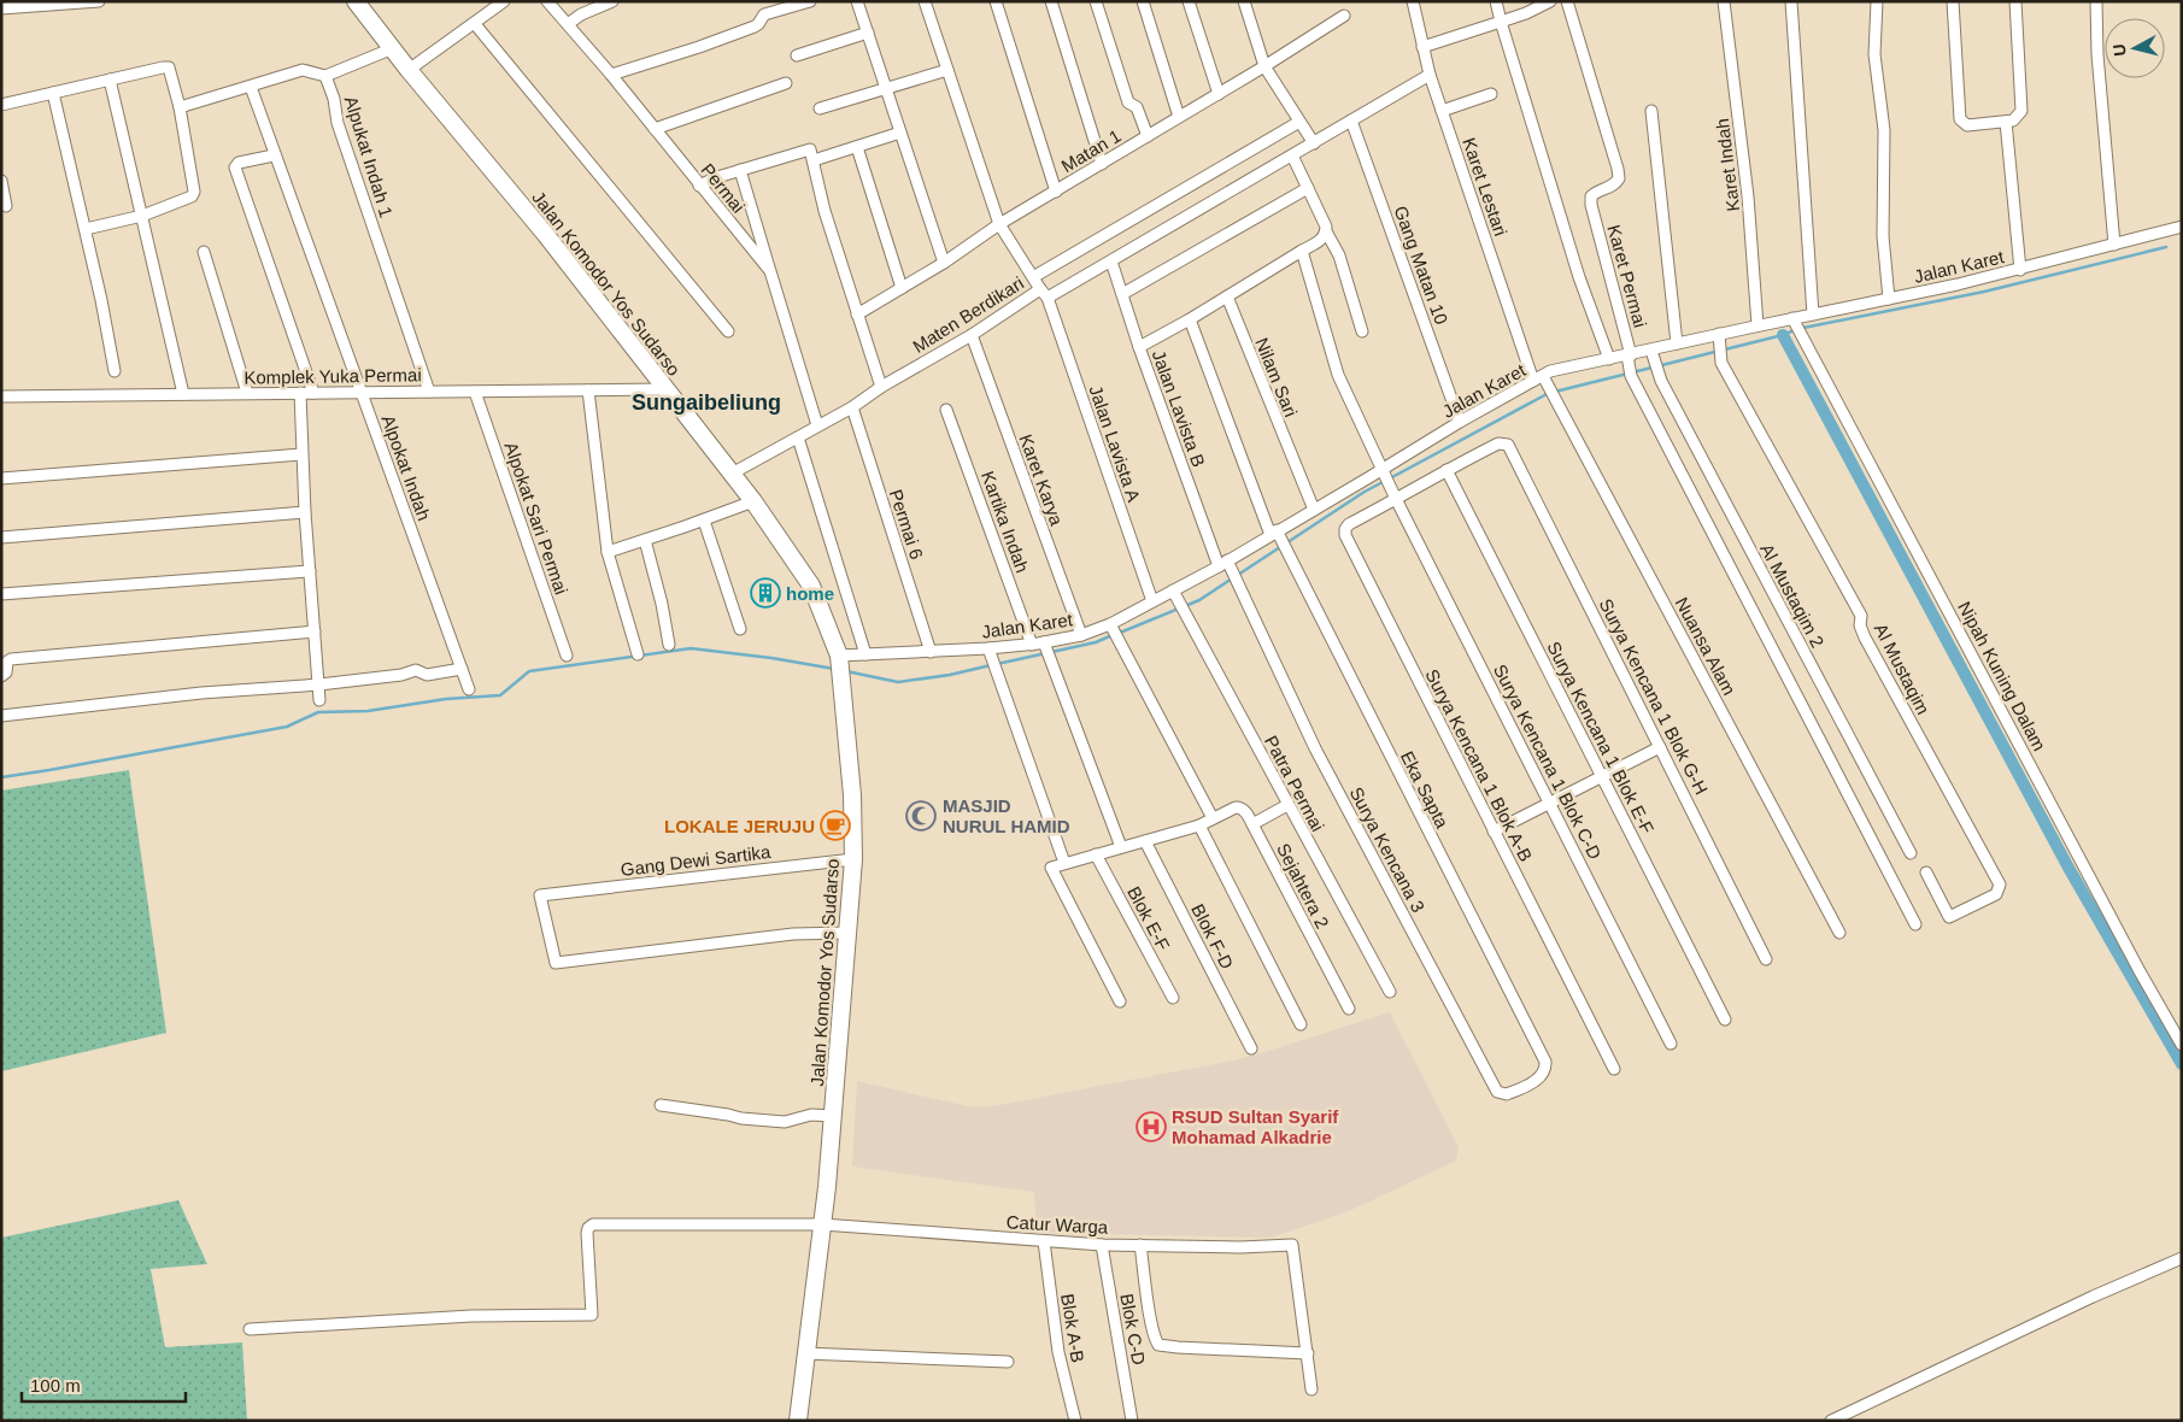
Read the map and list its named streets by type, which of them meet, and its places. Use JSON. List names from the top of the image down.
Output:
{
  "streets": {
    "street": [
      "Matan 1",
      "Alpukat Indah 1",
      "Karet Indah",
      "Karet Lestari",
      "Permai",
      "Gang Matan 10",
      "Jalan Karet",
      "Karet Permai",
      "Jalan Komodor Yos Sudarso",
      "Maten Berdikari",
      "Komplek Yuka Permai",
      "Nilam Sari",
      "Jalan Lavista B",
      "Jalan Lavista A",
      "Alpokat Indah",
      "Karet Karya",
      "Alpokat Sari Permai",
      "Kartika Indah",
      "Permai 6",
      "Al Mustaqim 2",
      "Nuansa Alam",
      "Al Mustaqim",
      "Nipah Kuning Dalam",
      "Surya Kencana 1 Blok G-H",
      "Surya Kencana 1 Blok E-F",
      "Surya Kencana 1 Blok C-D",
      "Surya Kencana 1 Blok A-B",
      "Patra Permai",
      "Eka Sapta",
      "Surya Kencana 3",
      "Gang Dewi Sartika",
      "Sejahtera 2",
      "Blok E-F",
      "Blok F-D",
      "Catur Warga",
      "Blok A-B",
      "Blok C-D"
    ]
  },
  "crossings": [
    ["Matan 1", "Jalan Lavista A"],
    ["Alpukat Indah 1", "Komplek Yuka Permai"],
    ["Karet Indah", "Jalan Karet"],
    ["Karet Lestari", "Jalan Karet"],
    ["Karet Lestari", "Maten Berdikari"],
    ["Karet Lestari", "Nuansa Alam"],
    ["Permai", "Maten Berdikari"],
    ["Gang Matan 10", "Jalan Karet"],
    ["Gang Matan 10", "Maten Berdikari"],
    ["Jalan Karet", "Karet Permai"],
    ["Jalan Karet", "Jalan Komodor Yos Sudarso"],
    ["Jalan Karet", "Nilam Sari"],
    ["Jalan Karet", "Jalan Lavista B"],
    ["Jalan Karet", "Jalan Lavista A"],
    ["Jalan Karet", "Karet Karya"],
    ["Jalan Karet", "Kartika Indah"],
    ["Jalan Karet", "Permai 6"],
    ["Jalan Karet", "Al Mustaqim 2"],
    ["Jalan Karet", "Nuansa Alam"],
    ["Jalan Karet", "Al Mustaqim"],
    ["Jalan Karet", "Nipah Kuning Dalam"],
    ["Jalan Karet", "Surya Kencana 1 Blok C-D"],
    ["Jalan Karet", "Patra Permai"],
    ["Jalan Karet", "Eka Sapta"],
    ["Jalan Karet", "Surya Kencana 3"],
    ["Jalan Komodor Yos Sudarso", "Maten Berdikari"],
    ["Jalan Komodor Yos Sudarso", "Komplek Yuka Permai"],
    ["Jalan Komodor Yos Sudarso", "Gang Dewi Sartika"],
    ["Jalan Komodor Yos Sudarso", "Catur Warga"],
    ["Maten Berdikari", "Jalan Lavista B"],
    ["Maten Berdikari", "Jalan Lavista A"],
    ["Maten Berdikari", "Karet Karya"],
    ["Maten Berdikari", "Permai 6"],
    ["Komplek Yuka Permai", "Alpokat Indah"],
    ["Komplek Yuka Permai", "Alpokat Sari Permai"],
    ["Jalan Lavista B", "Surya Kencana 3"],
    ["Surya Kencana 1 Blok G-H", "Surya Kencana 1 Blok A-B"],
    ["Surya Kencana 1 Blok E-F", "Surya Kencana 1 Blok A-B"],
    ["Surya Kencana 1 Blok C-D", "Surya Kencana 1 Blok A-B"],
    ["Eka Sapta", "Surya Kencana 3"],
    ["Sejahtera 2", "Blok E-F"],
    ["Sejahtera 2", "Blok F-D"],
    ["Catur Warga", "Blok A-B"],
    ["Catur Warga", "Blok C-D"]
  ],
  "districts": ["Sungaibeliung"],
  "places": {
    "building": ["home"],
    "mosque": ["MASJID NURUL HAMID"],
    "cafe": ["LOKALE JERUJU"],
    "hospital": ["RSUD Sultan Syarif Mohamad Alkadrie"]
  },
  "scale_bar": "100 m",
  "north": "left"
}
